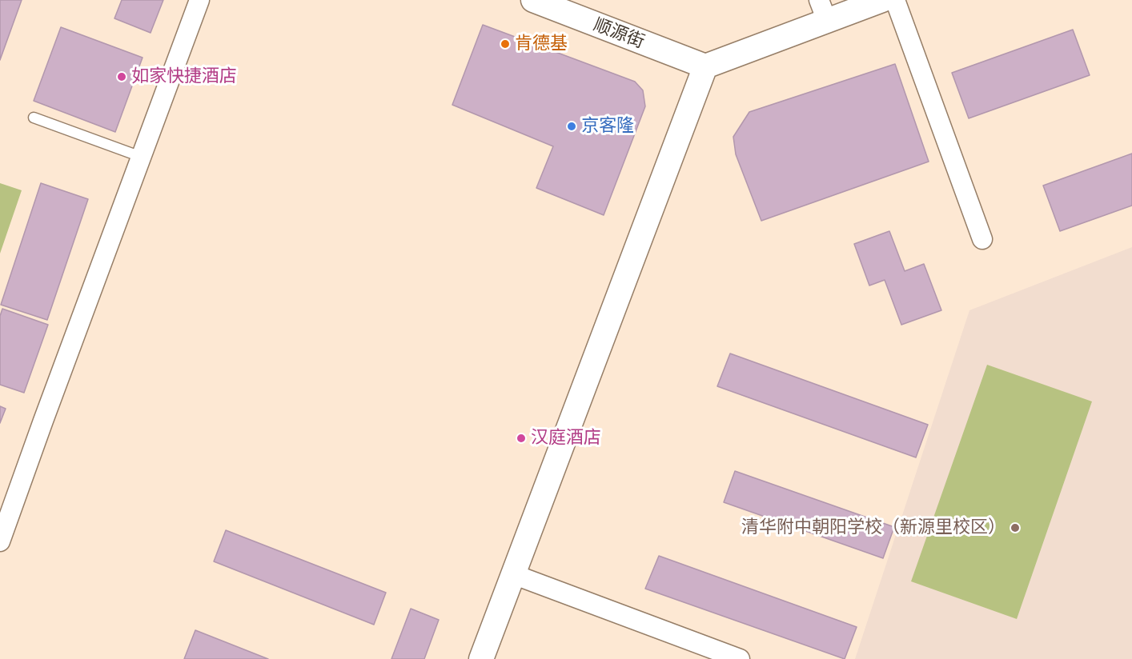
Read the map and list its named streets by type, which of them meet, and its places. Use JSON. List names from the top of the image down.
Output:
{
  "streets": {
    "street": ["顺源街"]
  },
  "places": [
    "肯德基",
    "如家快捷酒店",
    "京客隆",
    "汉庭酒店",
    "清华附中朝阳学校（新源里校区）"
  ]
}
